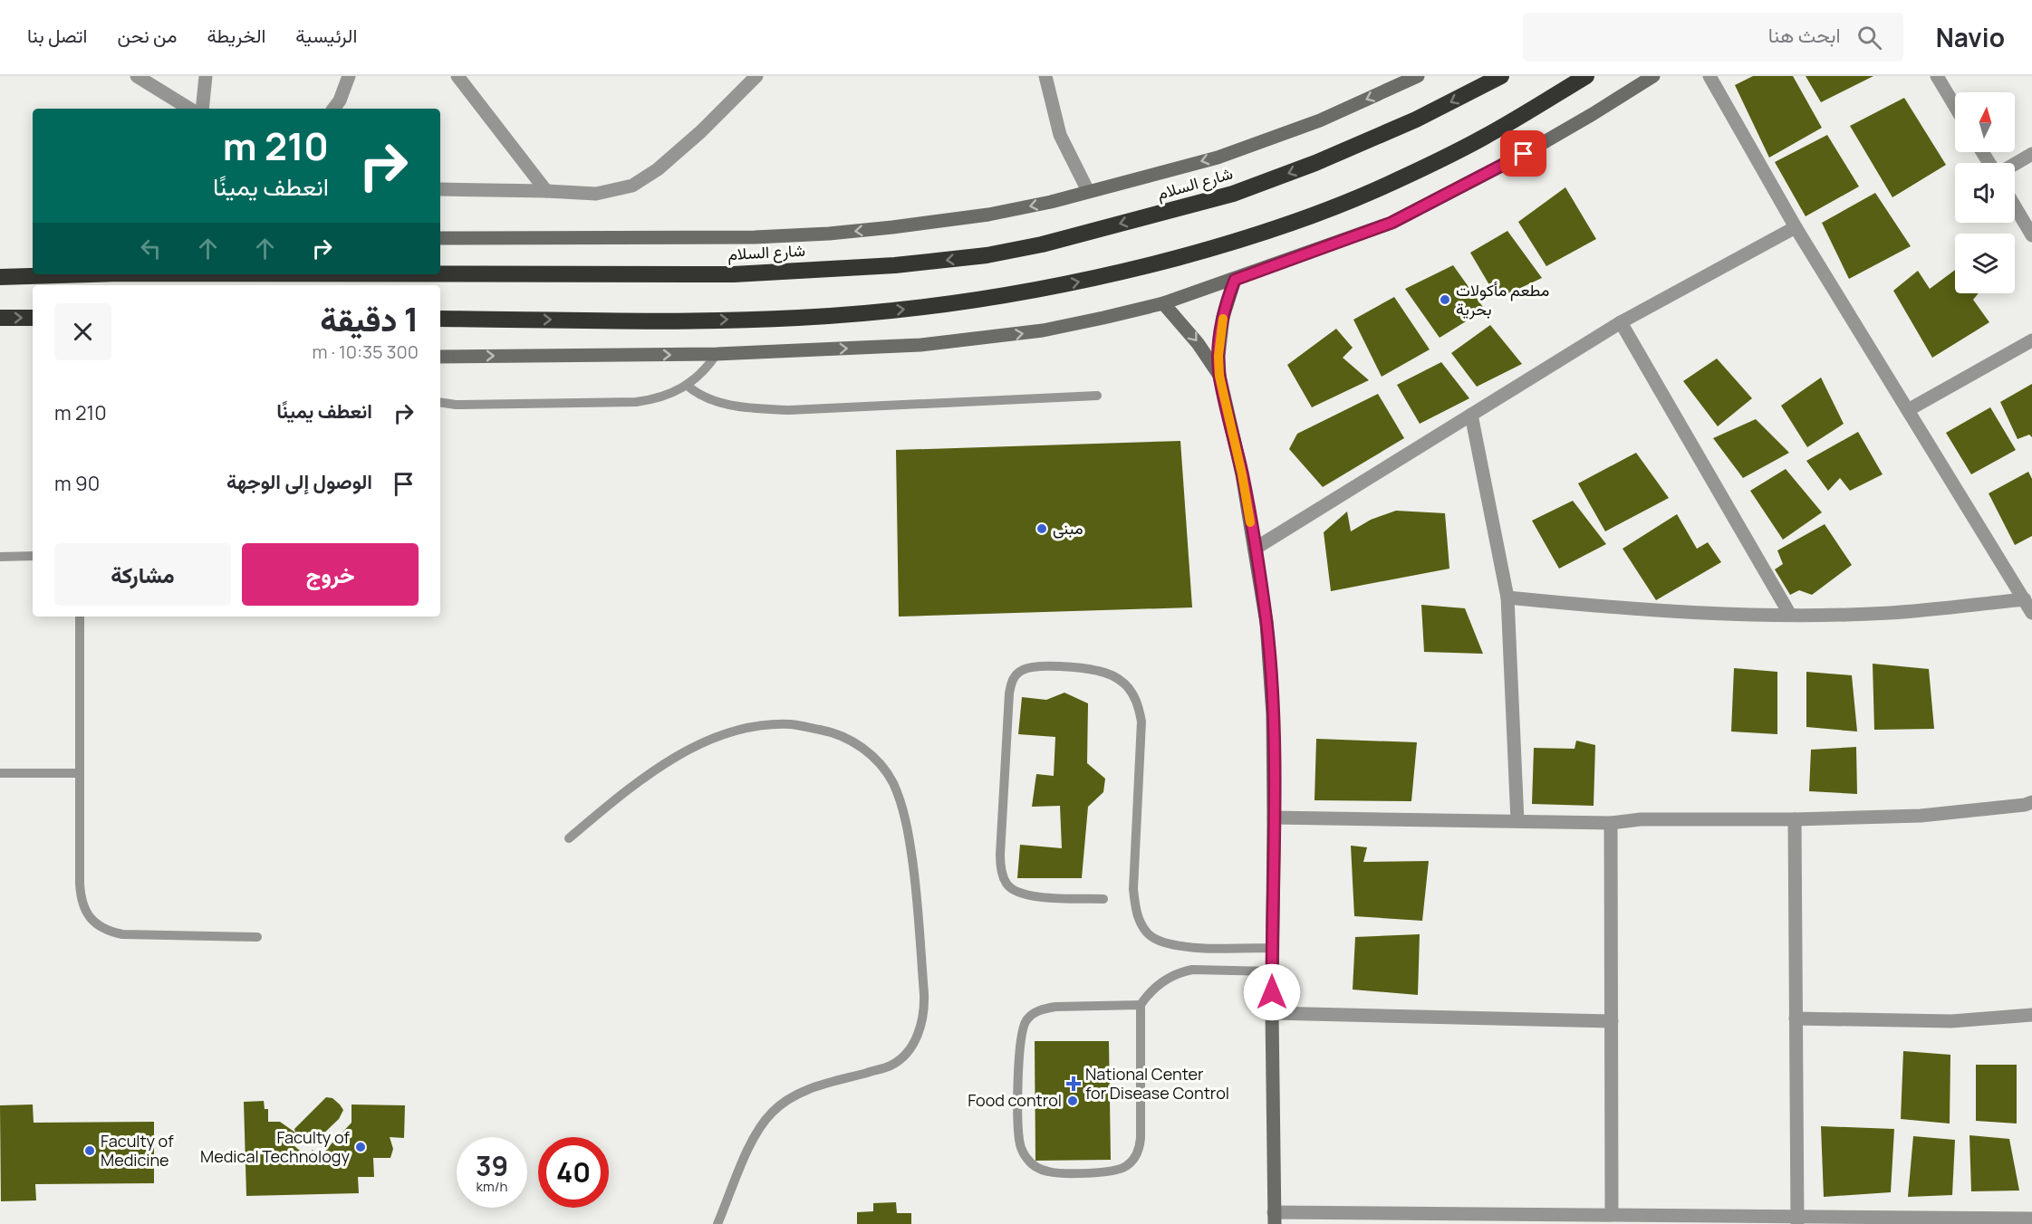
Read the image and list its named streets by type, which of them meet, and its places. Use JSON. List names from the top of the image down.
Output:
{
  "streets": {
    "highway": ["شارع السلام"]
  },
  "places": {
    "other": [
      "مطعم مأكولات بحرية",
      "مبنى",
      "Food control",
      "Faculty of Medical Technology",
      "Faculty of Medicine"
    ],
    "health": ["National Center for Disease Control"]
  },
  "north": "top",
  "page": {
    "header": "Navio",
    "search": "ابحث هنا",
    "nav": [
      "الرئيسية",
      "الخريطة",
      "من نحن",
      "اتصل بنا"
    ],
    "turn": ["210 m", "انعطف يمينًا"],
    "heading": ["1 دقيقة", "300 m · 10:35"],
    "list": [
      {
        "name": "انعطف يمينًا",
        "value": "210 m"
      },
      {
        "name": "الوصول إلى الوجهة",
        "value": "90 m"
      }
    ],
    "buttons": ["خروج", "مشاركة"],
    "speed": "39 km/h",
    "limit": "40"
  }
}
